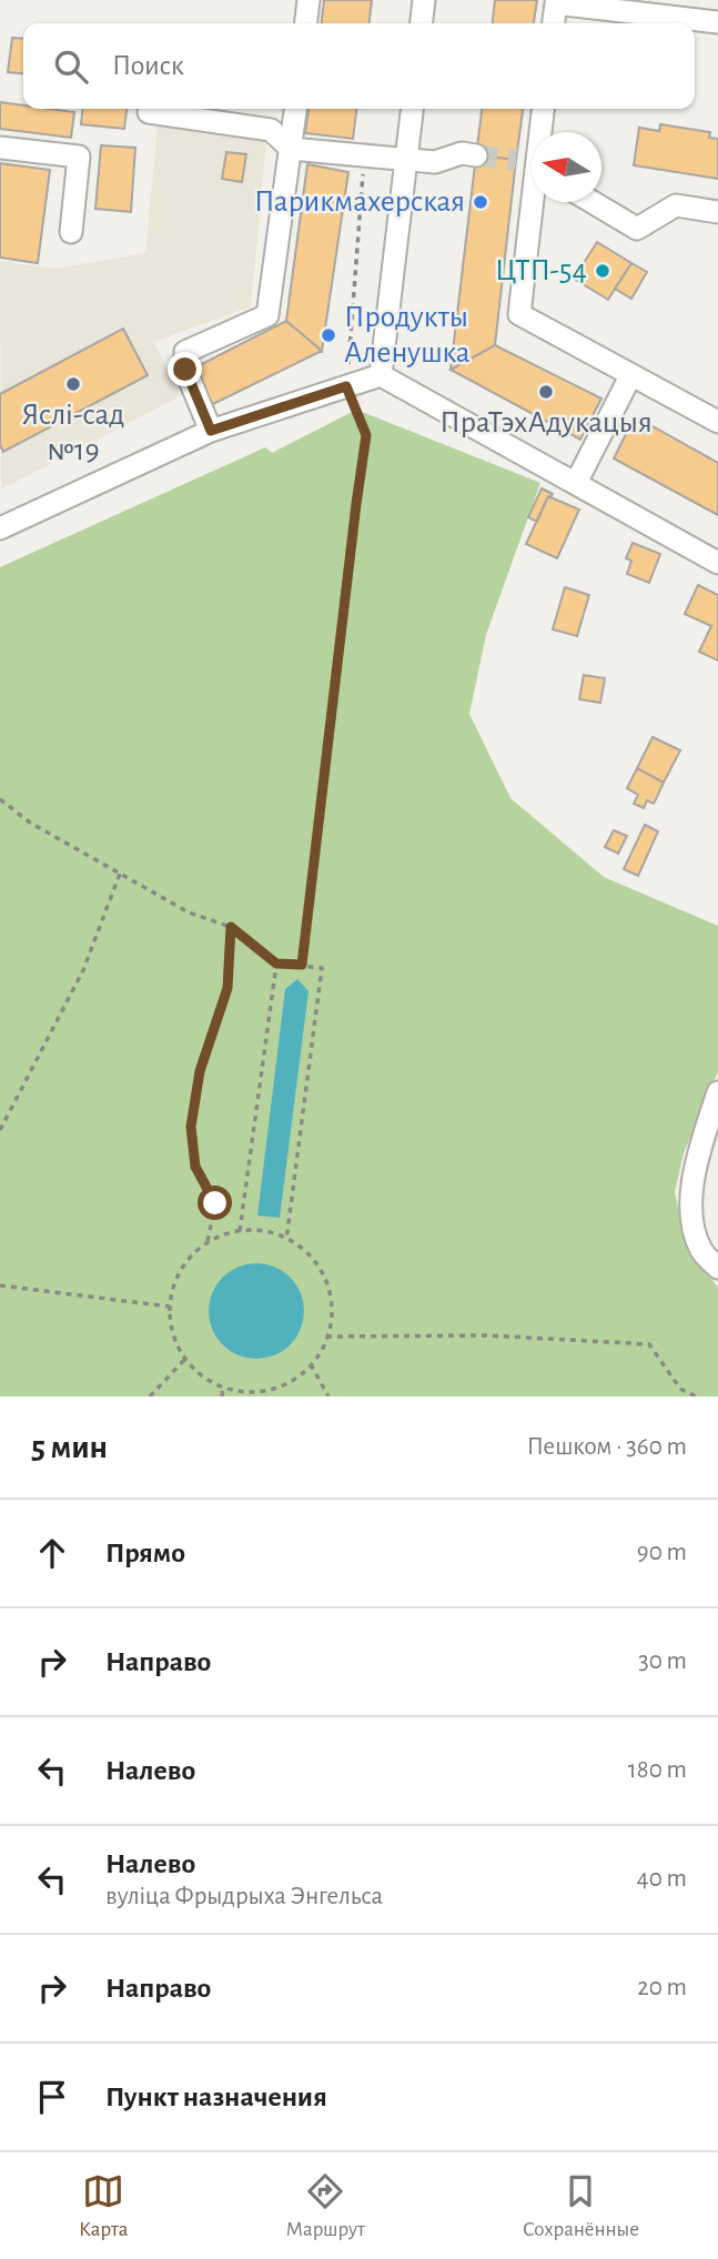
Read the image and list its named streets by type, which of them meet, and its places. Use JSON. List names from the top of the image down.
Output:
{
  "places": [
    "Парикмахерская",
    "ЦТП-54",
    "Продукты Аленушка",
    "Яслі-сад №19",
    "ПраТэхАдукацыя"
  ],
  "north": "left",
  "page": {
    "search": "Поиск",
    "heading": ["5 мин", "Пешком · 360 m"],
    "list": [
      ["Прямо", "90 m"],
      ["Направо", "30 m"],
      ["Налево", "180 m"],
      ["Налево", "вуліца Фрыдрыха Энгельса", "40 m"],
      ["Направо", "20 m"],
      "Пункт назначения"
    ],
    "nav": ["Карта", "Маршрут", "Сохранённые"]
  }
}
